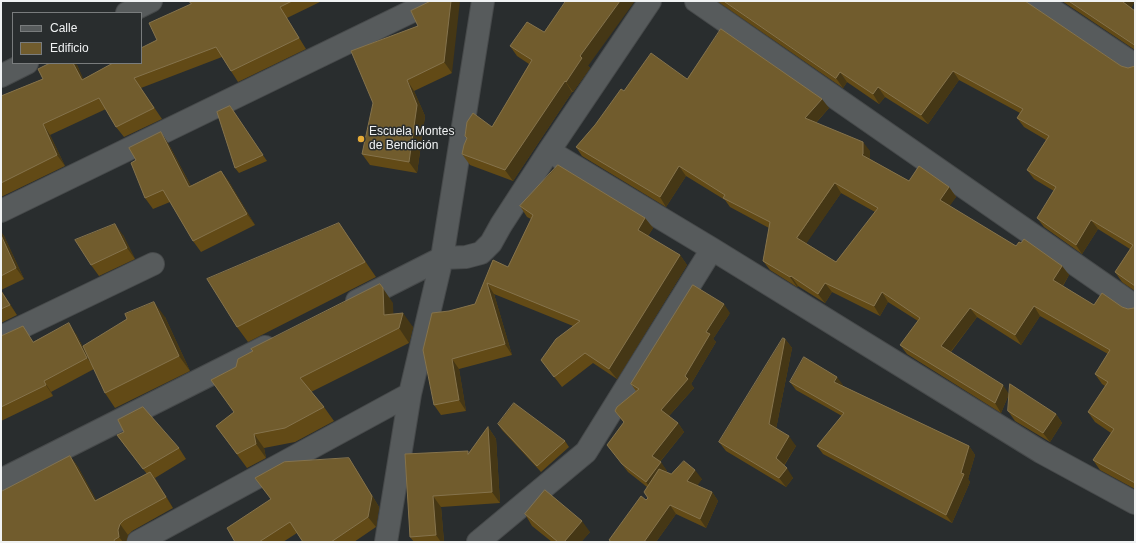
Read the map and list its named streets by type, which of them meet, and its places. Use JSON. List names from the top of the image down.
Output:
{
  "places": ["Escuela Montes de Bendición"],
  "legend": ["Calle", "Edificio"]
}
